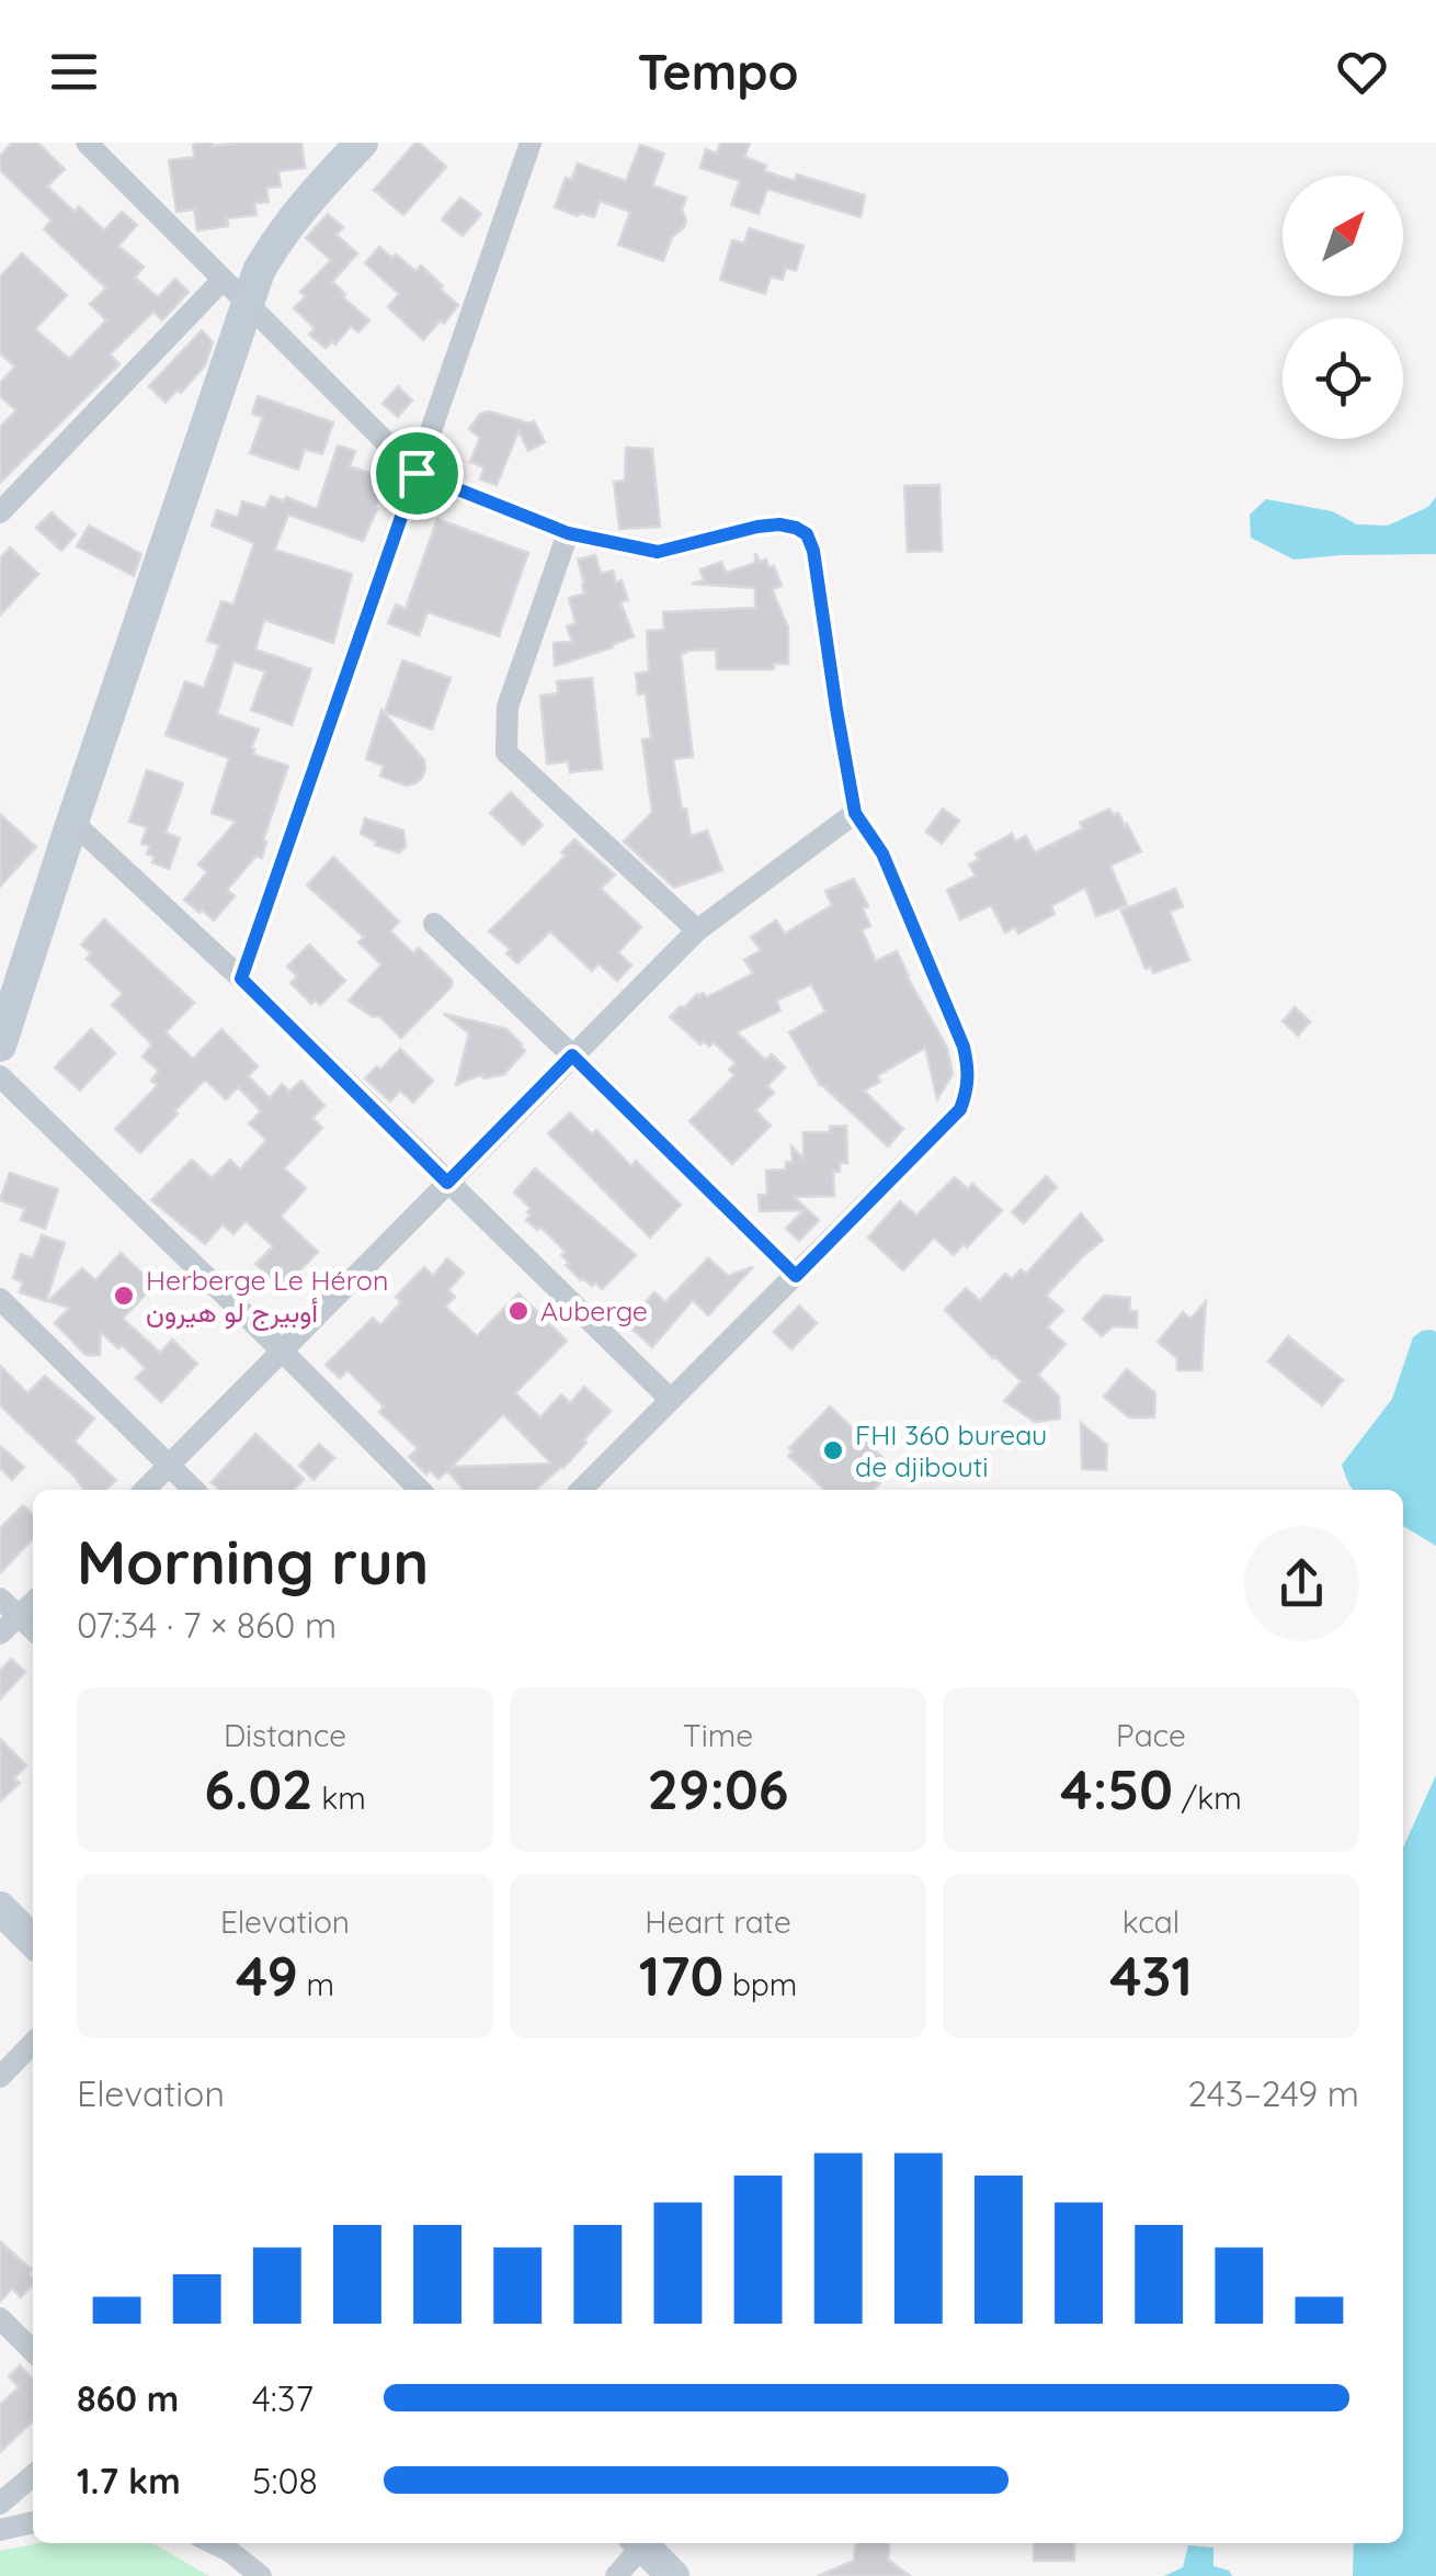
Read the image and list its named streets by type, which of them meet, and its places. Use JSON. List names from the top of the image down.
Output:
{
  "places": ["Herberge Le Héron أوبيرج لو هيرون", "Auberge", "FHI 360 bureau de djibouti"],
  "north": "top right",
  "page": {
    "header": "Tempo",
    "heading": ["Morning run", "07:34 · 7 × 860 m"],
    "stats": [
      ["Distance", "6.02 km"],
      ["Time", "29:06"],
      ["Pace", "4:50 /km"],
      ["Elevation", "49 m"],
      ["Heart rate", "170 bpm"],
      ["kcal", "431"]
    ],
    "chart": ["Elevation", "243–249 m"],
    "list": [
      {
        "name": "860 m",
        "note": "4:37"
      },
      {
        "name": "1.7 km",
        "note": "5:08"
      }
    ]
  }
}
